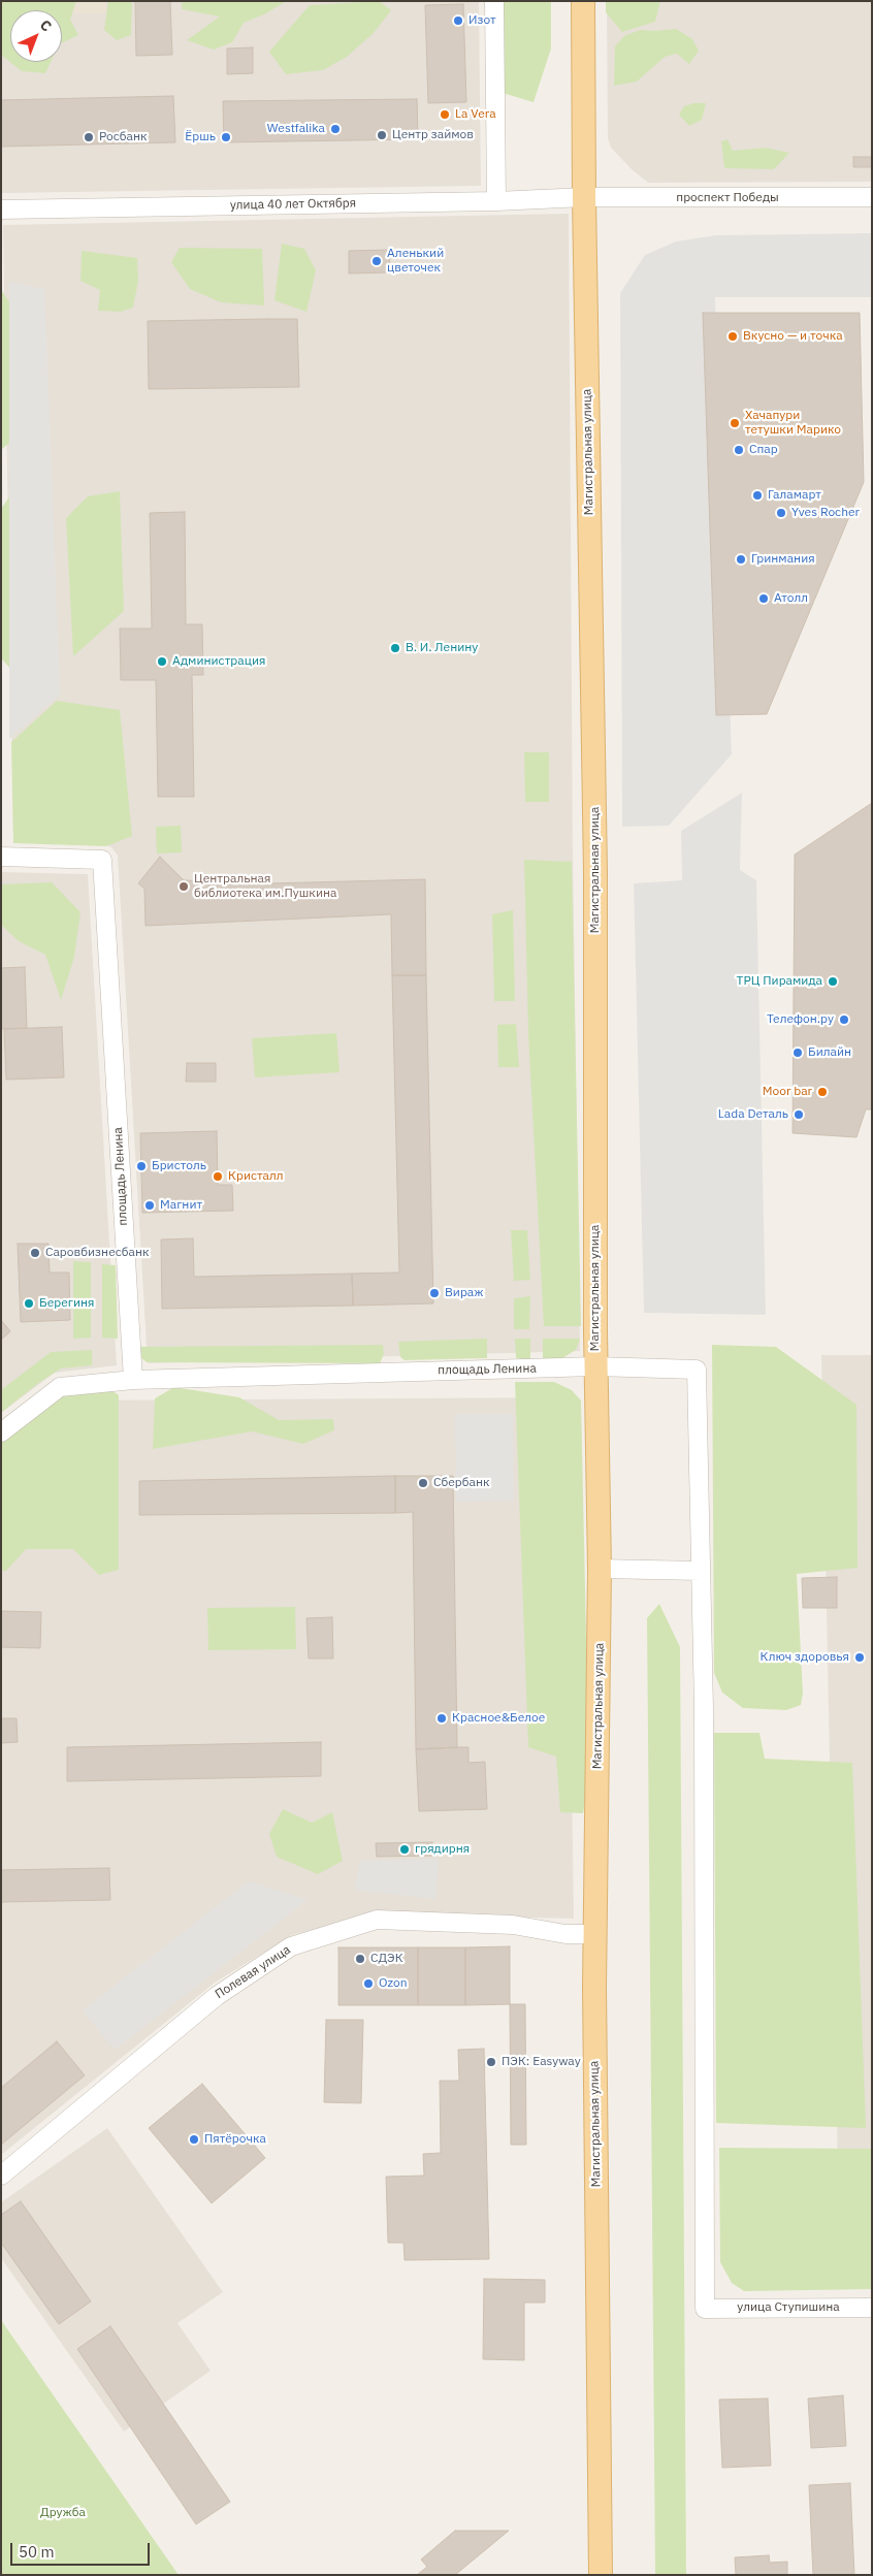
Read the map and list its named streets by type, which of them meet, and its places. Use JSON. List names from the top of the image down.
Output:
{
  "streets": {
    "main road": ["Магистральная улица"],
    "street": [
      "проспект Победы",
      "улица 40 лет Октября",
      "площадь Ленина",
      "Полевая улица",
      "улица Ступишина"
    ]
  },
  "crossings": [
    ["проспект Победы", "улица 40 лет Октября"],
    ["проспект Победы", "Магистральная улица"],
    ["улица 40 лет Октября", "Магистральная улица"],
    ["Магистральная улица", "площадь Ленина"],
    ["Магистральная улица", "Полевая улица"],
    ["площадь Ленина", "улица Ступишина"]
  ],
  "parks": ["Дружба"],
  "places": [
    "Изот",
    "La Vera",
    "Westfalika",
    "Центр займов",
    "Росбанк",
    "Ёршь",
    "Аленький цветочек",
    "Вкусно — и точка",
    "Хачапури тетушки Марико",
    "Спар",
    "Галамарт",
    "Yves Rocher",
    "Гринмания",
    "Атолл",
    "В. И. Ленину",
    "Администрация",
    "Центральная библиотека им.Пушкина",
    "ТРЦ Пирамида",
    "Телефон.ру",
    "Билайн",
    "Moor bar",
    "Lada Dеталь",
    "Бристоль",
    "Кристалл",
    "Магнит",
    "Саровбизнесбанк",
    "Вираж",
    "Берегиня",
    "Сбербанк",
    "Ключ здоровья",
    "Красное&Белое",
    "грядирня",
    "СДЭК",
    "Ozon",
    "ПЭК: Easyway",
    "Пятёрочка"
  ],
  "scale_bar": "50 m",
  "north": "top right"
}
